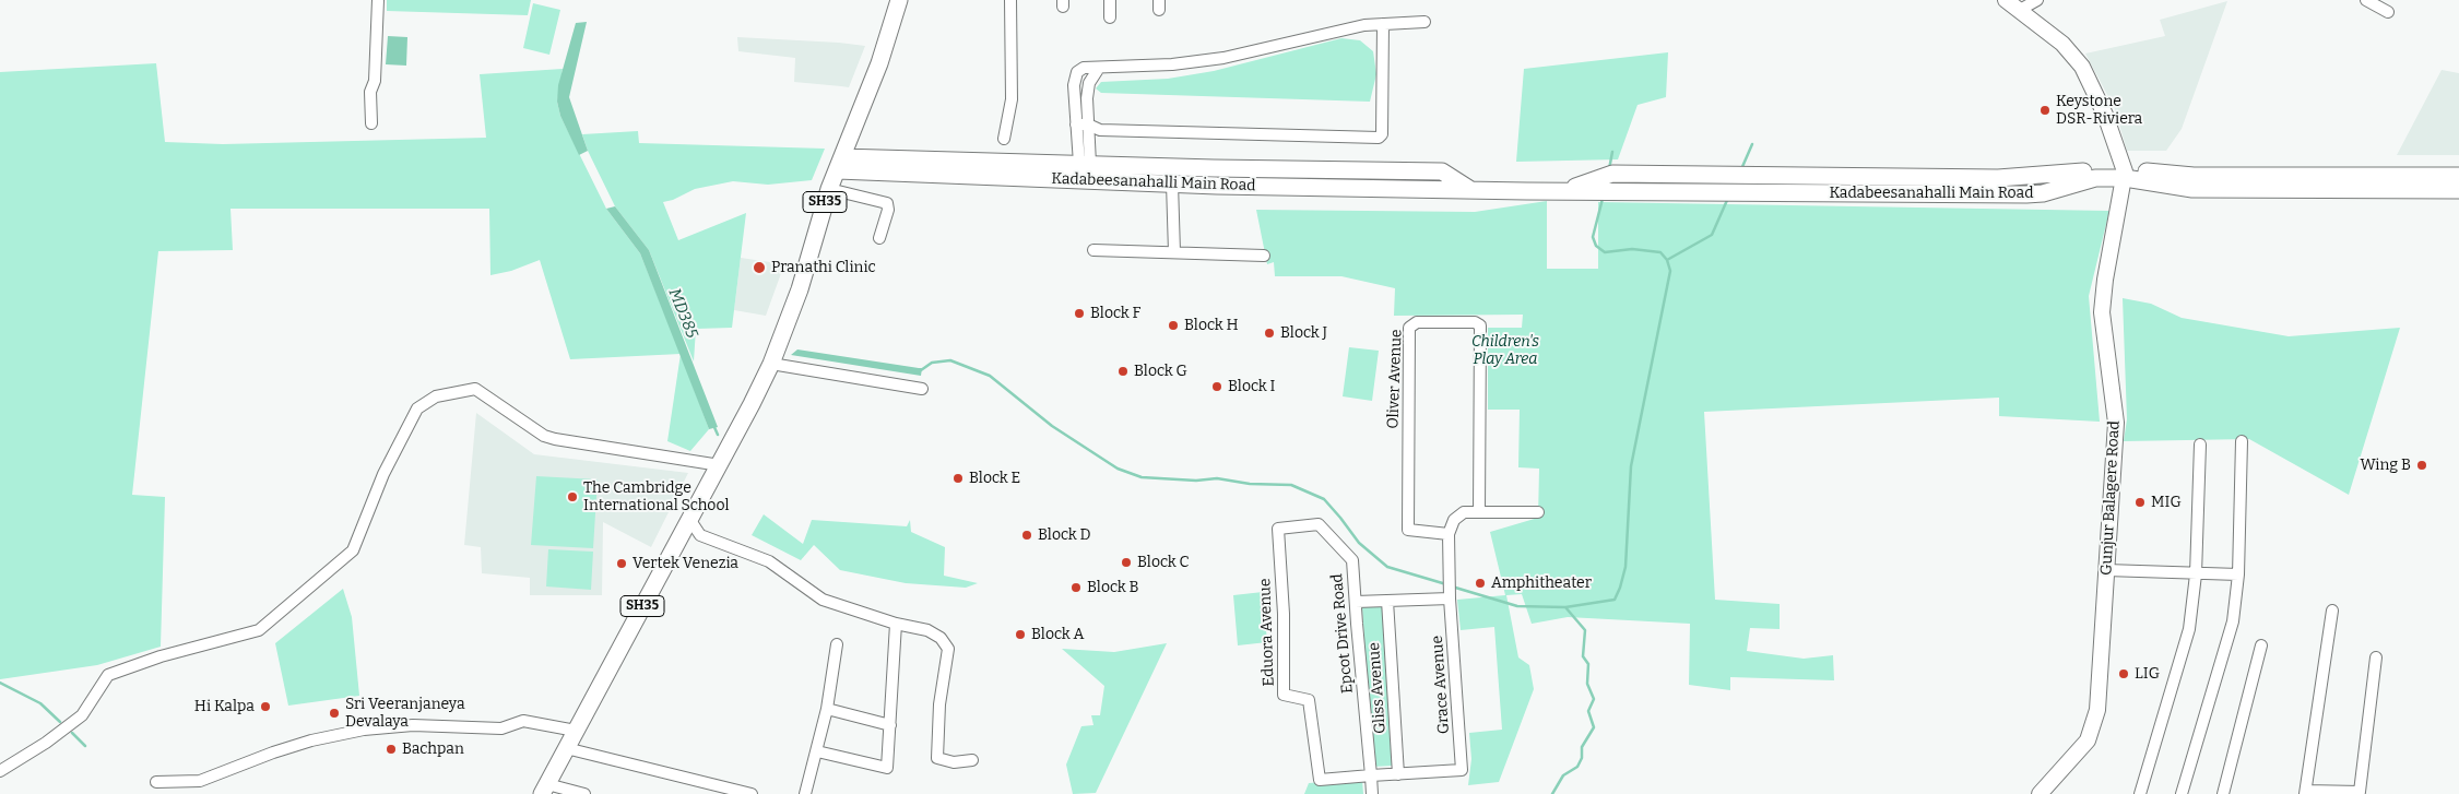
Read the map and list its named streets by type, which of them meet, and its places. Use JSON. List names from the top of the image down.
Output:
{
  "streets": {
    "main road": ["Kadabeesanahalli Main Road", "SH35"],
    "street": [
      "Oliver Avenue",
      "Gunjur Balagere Road",
      "Eduora Avenue",
      "Epcot Drive Road",
      "Grace Avenue",
      "Gliss Avenue"
    ]
  },
  "crossings": [
    ["Kadabeesanahalli Main Road", "SH35"],
    ["Kadabeesanahalli Main Road", "Gunjur Balagere Road"],
    ["Oliver Avenue", "Grace Avenue"],
    ["Eduora Avenue", "Epcot Drive Road"],
    ["Grace Avenue", "Gliss Avenue"]
  ],
  "water": ["MD385"],
  "parks": ["Children's Play Area"],
  "places": [
    "Keystone DSR-Riviera",
    "Pranathi Clinic",
    "Block F",
    "Block H",
    "Block J",
    "Block G",
    "Block I",
    "Wing B",
    "Block E",
    "The Cambridge International School",
    "MIG",
    "Block D",
    "Block C",
    "Vertek Venezia",
    "Amphitheater",
    "Block B",
    "Block A",
    "LIG",
    "Hi Kalpa",
    "Sri Veeranjaneya Devalaya",
    "Bachpan"
  ]
}
